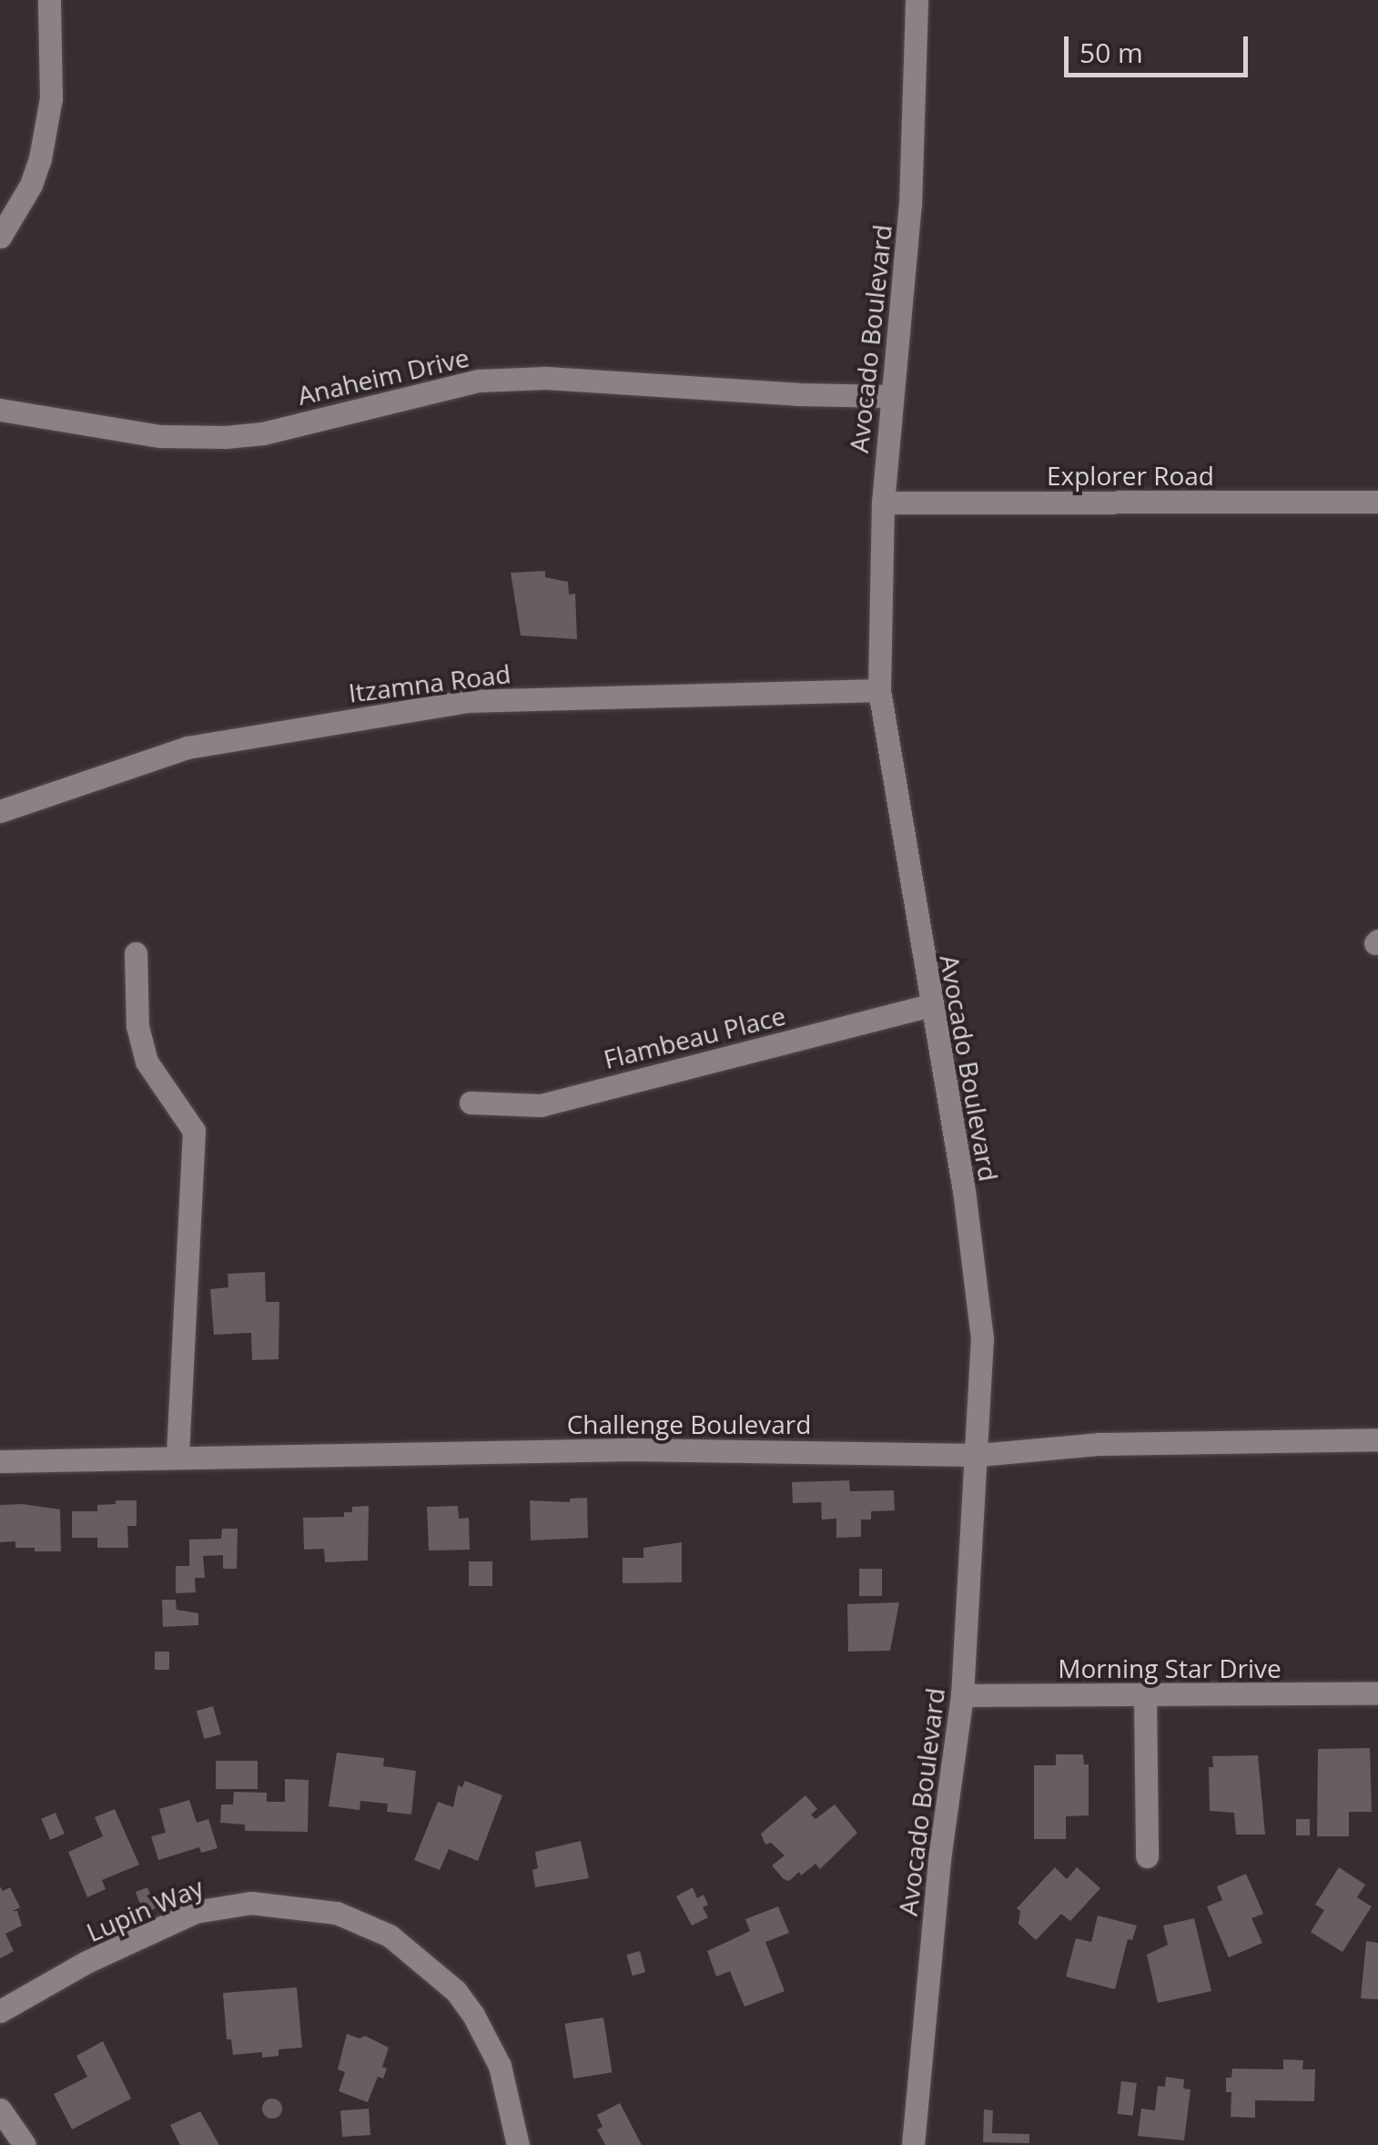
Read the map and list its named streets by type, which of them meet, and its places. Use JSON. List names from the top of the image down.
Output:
{
  "streets": {
    "street": [
      "Avocado Boulevard",
      "Anaheim Drive",
      "Explorer Road",
      "Itzamna Road",
      "Flambeau Place",
      "Challenge Boulevard",
      "Morning Star Drive",
      "Lupin Way"
    ]
  },
  "crossings": [
    ["Avocado Boulevard", "Anaheim Drive"],
    ["Avocado Boulevard", "Explorer Road"],
    ["Avocado Boulevard", "Itzamna Road"],
    ["Avocado Boulevard", "Flambeau Place"],
    ["Avocado Boulevard", "Challenge Boulevard"],
    ["Avocado Boulevard", "Morning Star Drive"]
  ],
  "scale_bar": "50 m"
}
